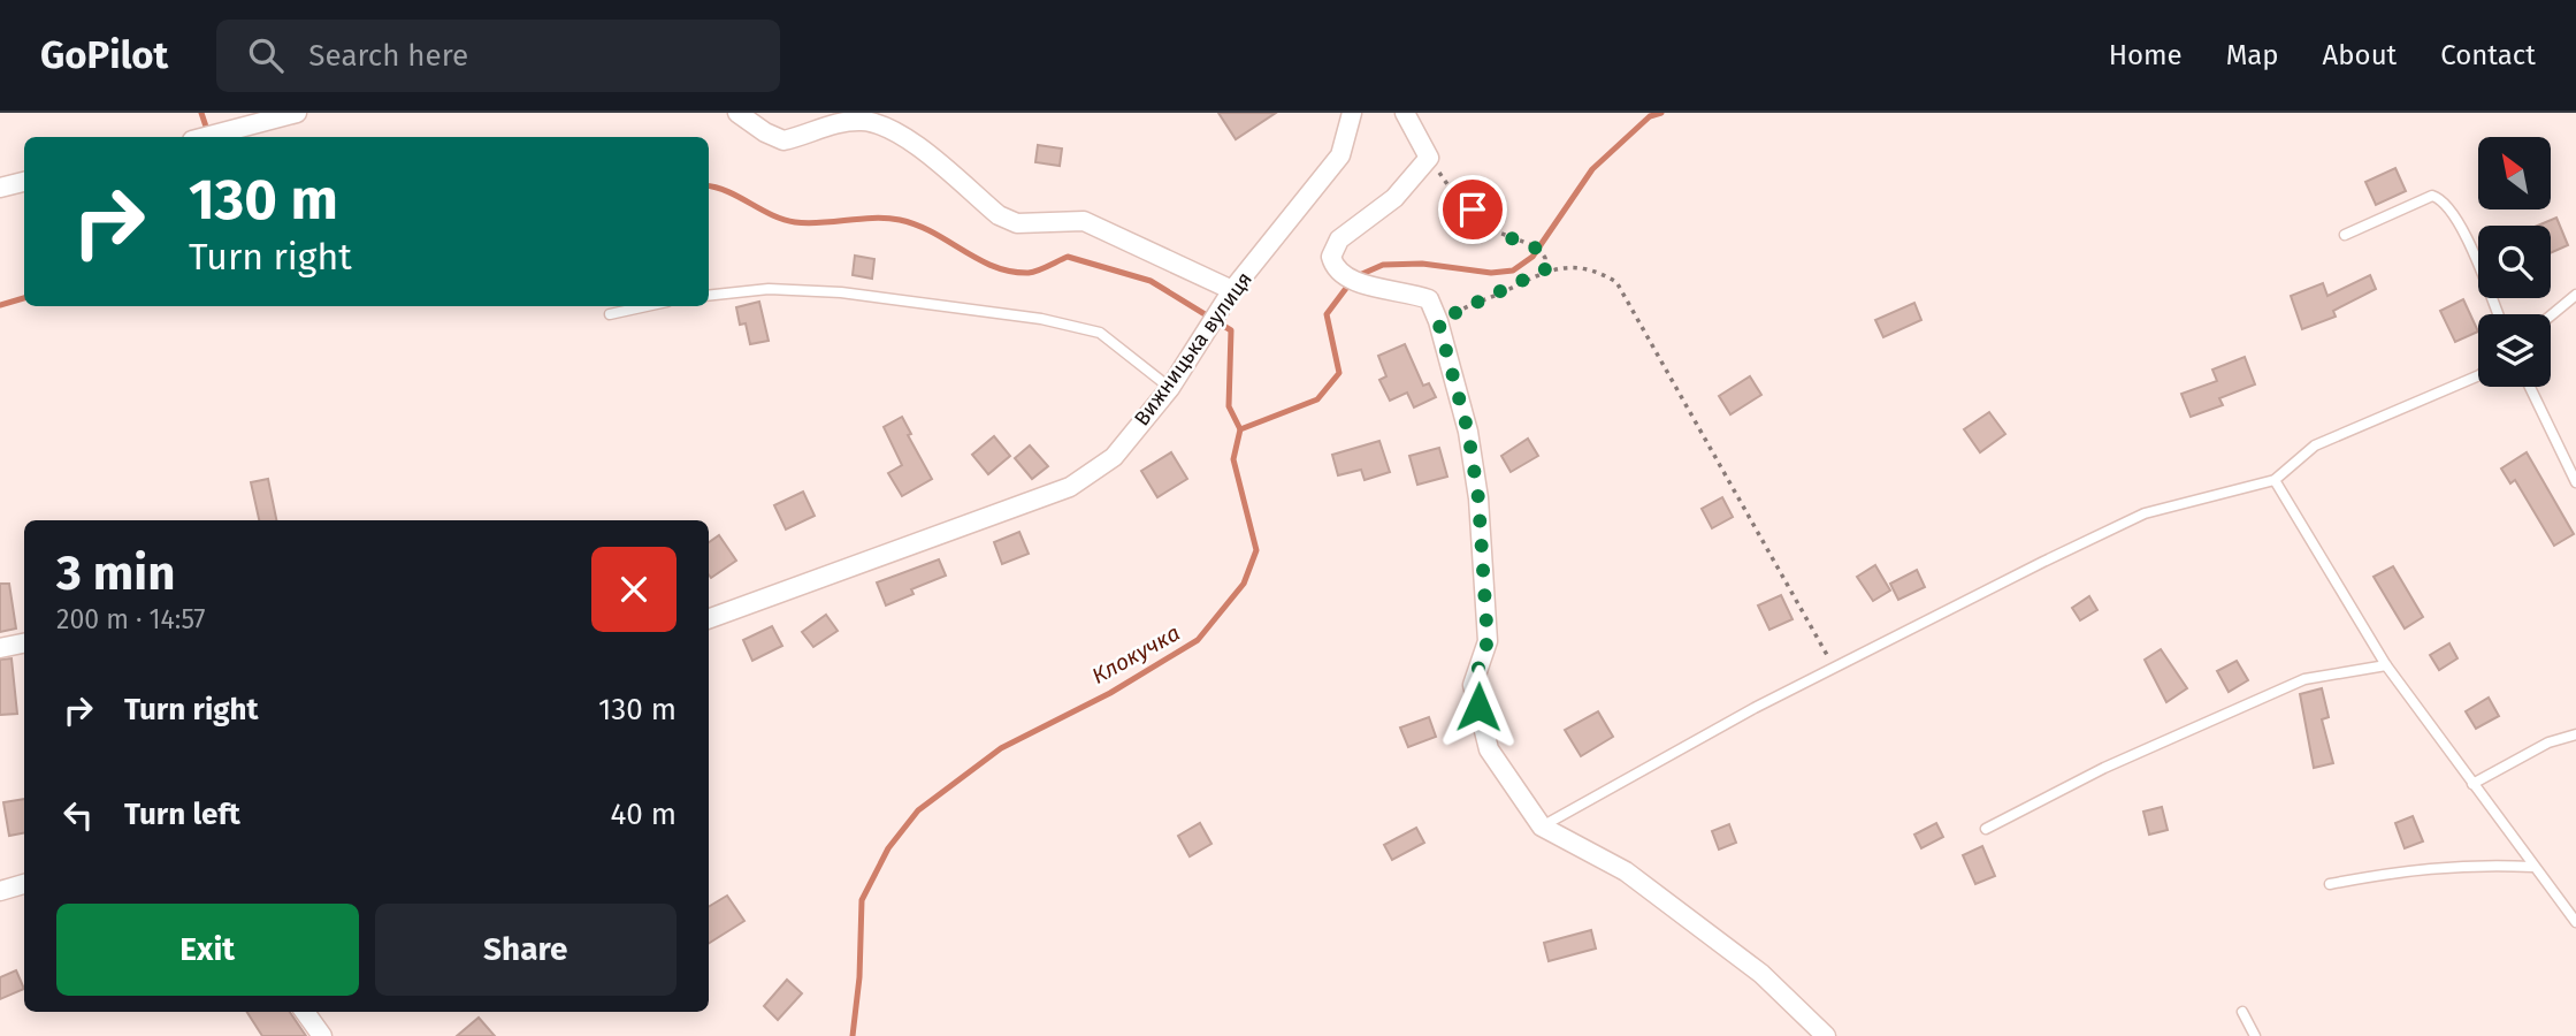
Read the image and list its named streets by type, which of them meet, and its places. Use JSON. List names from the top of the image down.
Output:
{
  "streets": {
    "street": ["Вижницька вулиця"]
  },
  "water": ["Клокучка"],
  "north": "top left",
  "page": {
    "header": "GoPilot",
    "search": "Search here",
    "nav": [
      "Home",
      "Map",
      "About",
      "Contact"
    ],
    "turn": ["130 m", "Turn right"],
    "heading": ["3 min", "200 m · 14:57"],
    "list": [
      {
        "name": "Turn right",
        "value": "130 m"
      },
      {
        "name": "Turn left",
        "value": "40 m"
      }
    ],
    "buttons": ["Exit", "Share"]
  }
}
